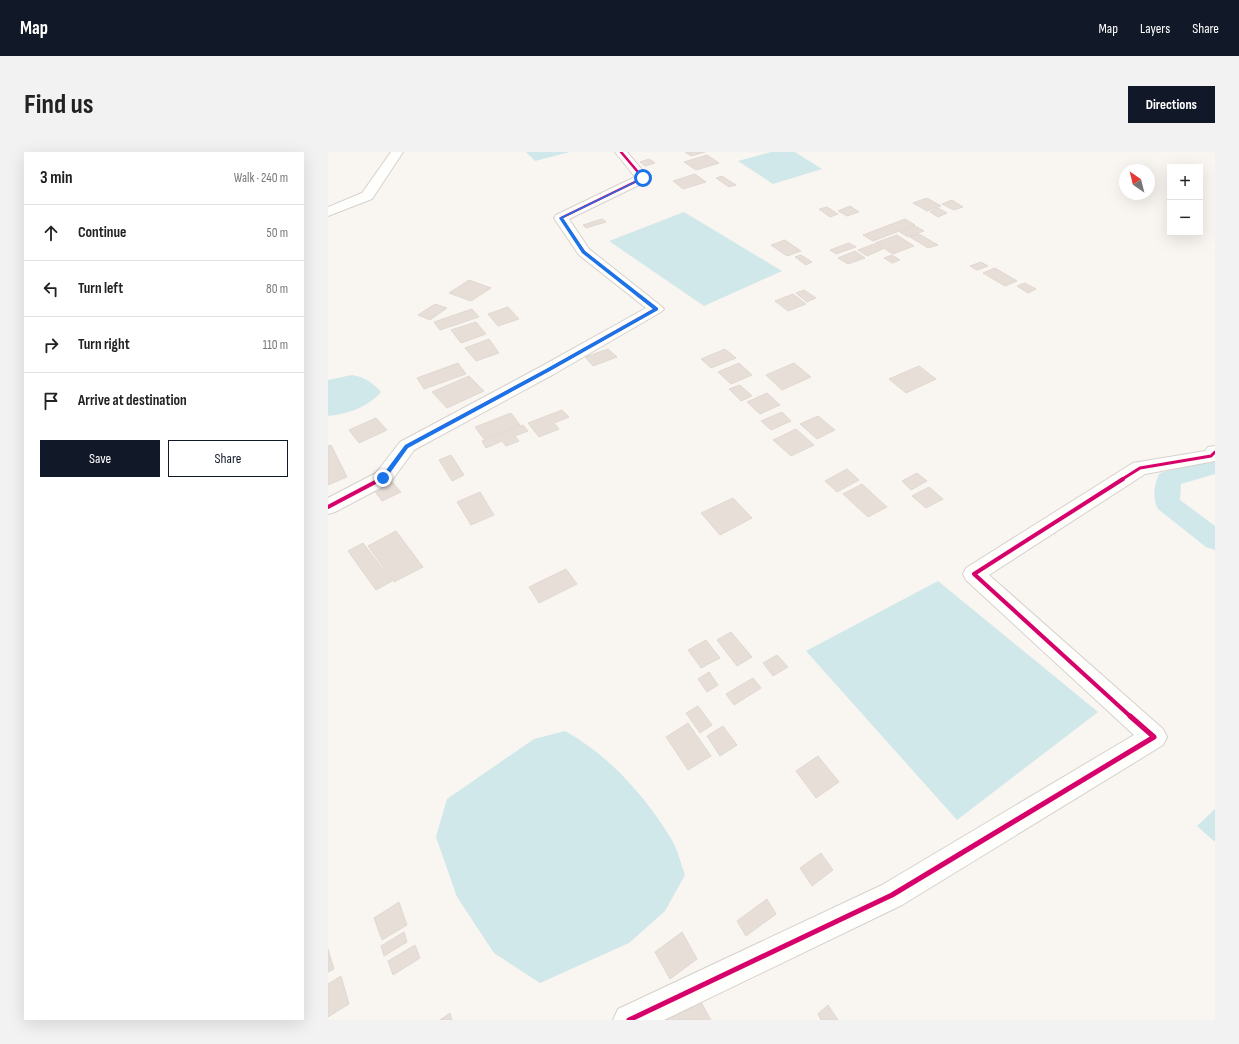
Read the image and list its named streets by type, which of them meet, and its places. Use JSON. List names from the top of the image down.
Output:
{
  "north": "top left",
  "page": {
    "header": "Map",
    "nav": ["Map", "Layers", "Share"],
    "buttons": [
      "Directions",
      ["Save", "Share"]
    ],
    "title": "Find us",
    "heading": ["3 min", "Walk · 240 m"],
    "map_buttons": ["+", "−"],
    "list": [
      ["Continue", "50 m"],
      ["Turn left", "80 m"],
      ["Turn right", "110 m"],
      "Arrive at destination"
    ]
  }
}
